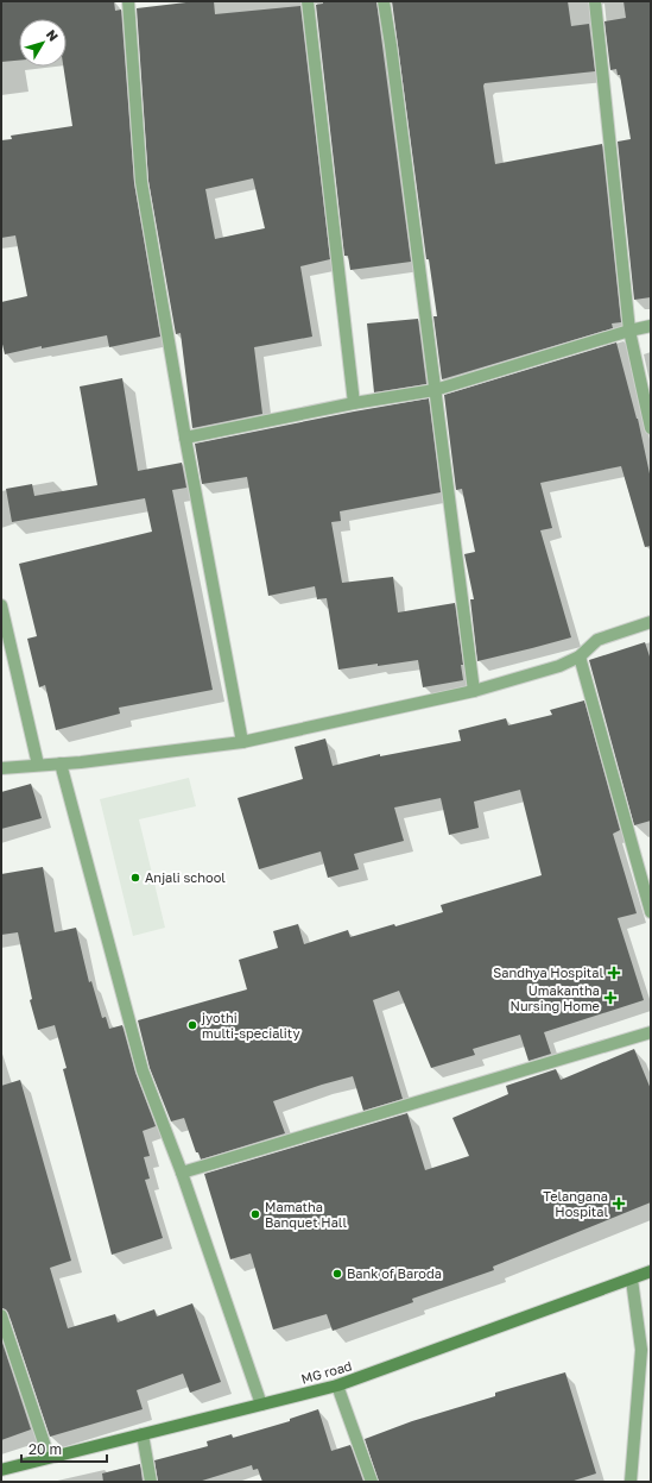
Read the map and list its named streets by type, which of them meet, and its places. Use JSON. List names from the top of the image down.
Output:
{
  "streets": {
    "main road": ["MG road"]
  },
  "places": {
    "other": [
      "Anjali school",
      "jyothi multi-speciality",
      "Mamatha Banquet Hall",
      "Bank of Baroda"
    ],
    "health": ["Sandhya Hospital", "Umakantha Nursing Home", "Telangana Hospital"]
  },
  "scale_bar": "20 m",
  "north": "top right"
}
